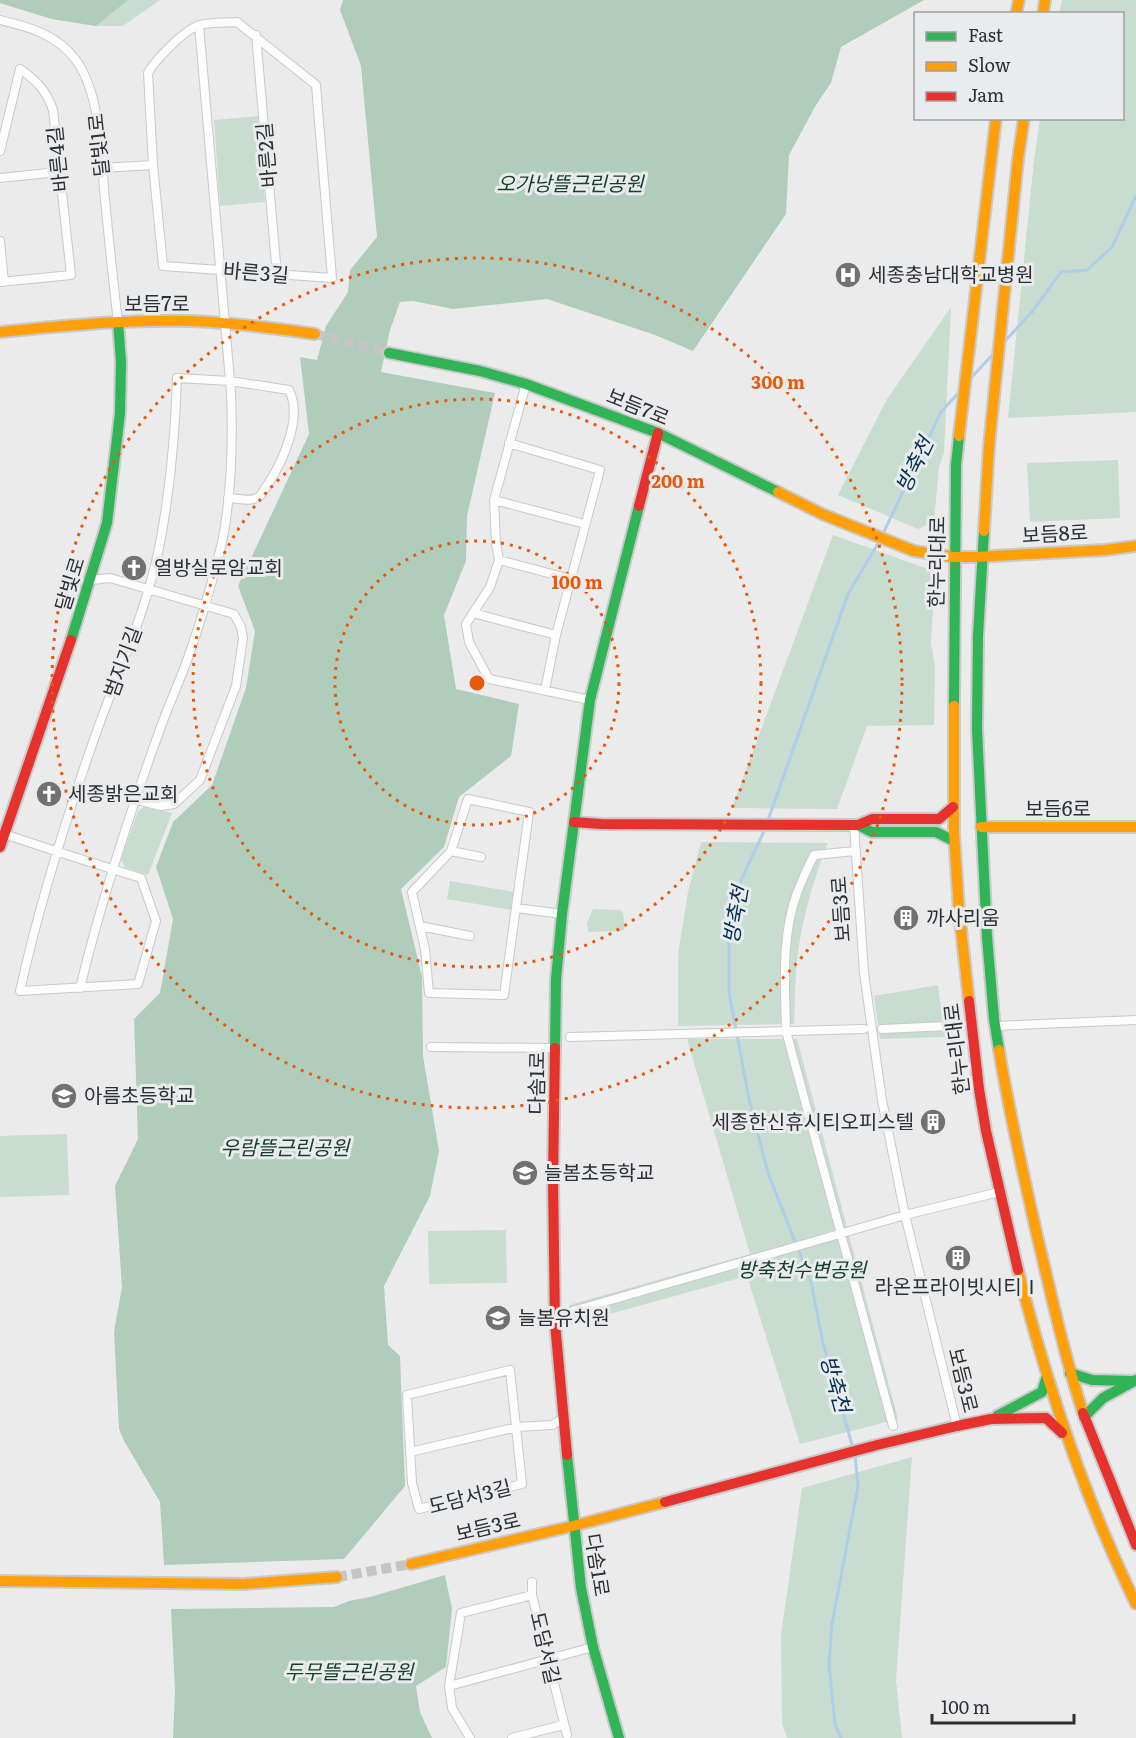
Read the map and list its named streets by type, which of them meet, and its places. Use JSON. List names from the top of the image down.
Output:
{
  "streets": {
    "street": [
      "달빛1로",
      "바른2길",
      "바른4길",
      "바른3길",
      "보듬7로",
      "보듬8로",
      "한누리대로",
      "달빛로",
      "범지기길",
      "보듬6로",
      "보듬3로",
      "다솜1로",
      "도담서3길",
      "도담서길"
    ]
  },
  "crossings": [
    ["달빛1로", "보듬7로"],
    ["달빛1로", "달빛로"],
    ["바른2길", "바른3길"],
    ["보듬7로", "한누리대로"],
    ["보듬7로", "달빛로"],
    ["보듬7로", "다솜1로"],
    ["보듬8로", "한누리대로"],
    ["한누리대로", "보듬6로"],
    ["보듬3로", "다솜1로"]
  ],
  "water": ["방축천"],
  "parks": [
    "오가낭뜰근린공원",
    "우람뜰근린공원",
    "방축천수변공원",
    "두무뜰근린공원"
  ],
  "places": {
    "hospital": ["세종충남대학교병원"],
    "church": ["열방실로암교회", "세종밝은교회"],
    "building": ["까사리움", "세종한신휴시티오피스텔", "라온프라이빗시티Ⅰ"],
    "school or university": ["아름초등학교", "늘봄초등학교", "늘봄유치원"]
  },
  "legend": ["Fast", "Slow", "Jam"],
  "scale_bar": "100 m",
  "rings": ["300 m", "200 m", "100 m"]
}
